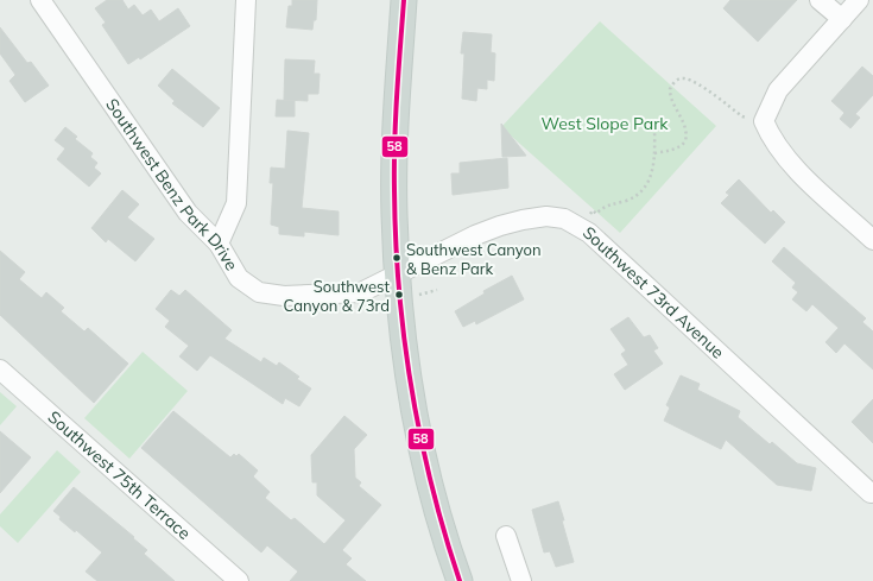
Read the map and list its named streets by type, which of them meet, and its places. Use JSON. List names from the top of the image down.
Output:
{
  "streets": {
    "street": ["Southwest Benz Park Drive", "Southwest 73rd Avenue", "Southwest 75th Terrace"]
  },
  "crossings": [
    ["Southwest Benz Park Drive", "Southwest 73rd Avenue"]
  ],
  "parks": ["West Slope Park"],
  "places": ["Southwest Canyon & Benz Park", "Southwest Canyon & 73rd"],
  "lines": ["transit line 58"]
}
